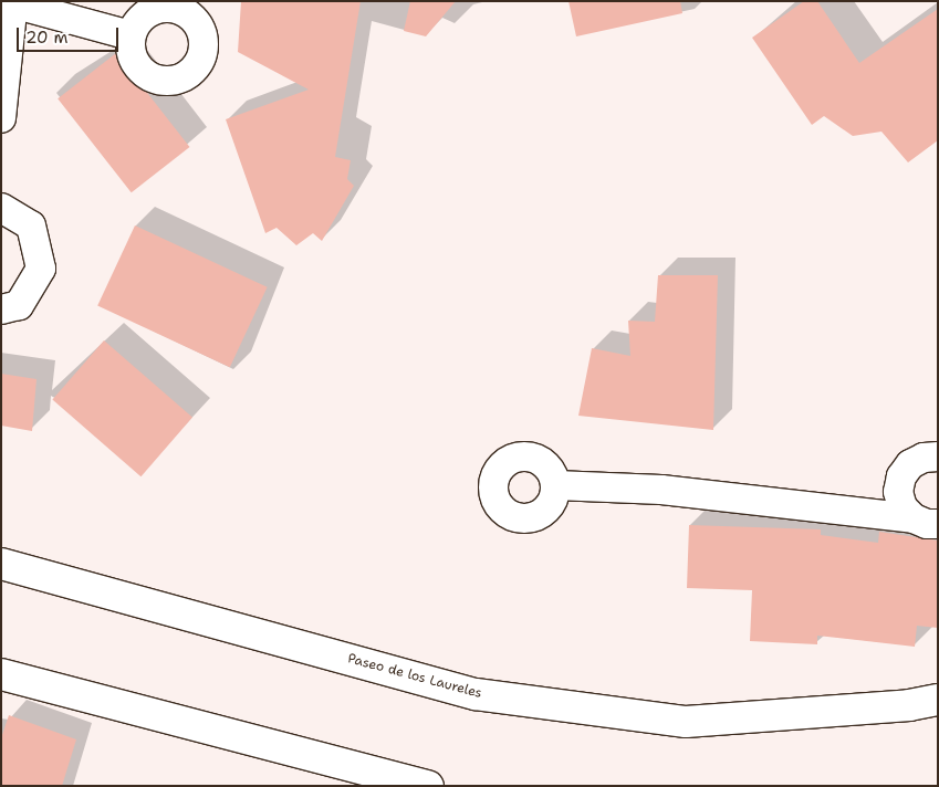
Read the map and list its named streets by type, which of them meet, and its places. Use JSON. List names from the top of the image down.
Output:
{
  "streets": {
    "main road": ["Paseo de los Laureles"]
  },
  "scale_bar": "20 m"
}
